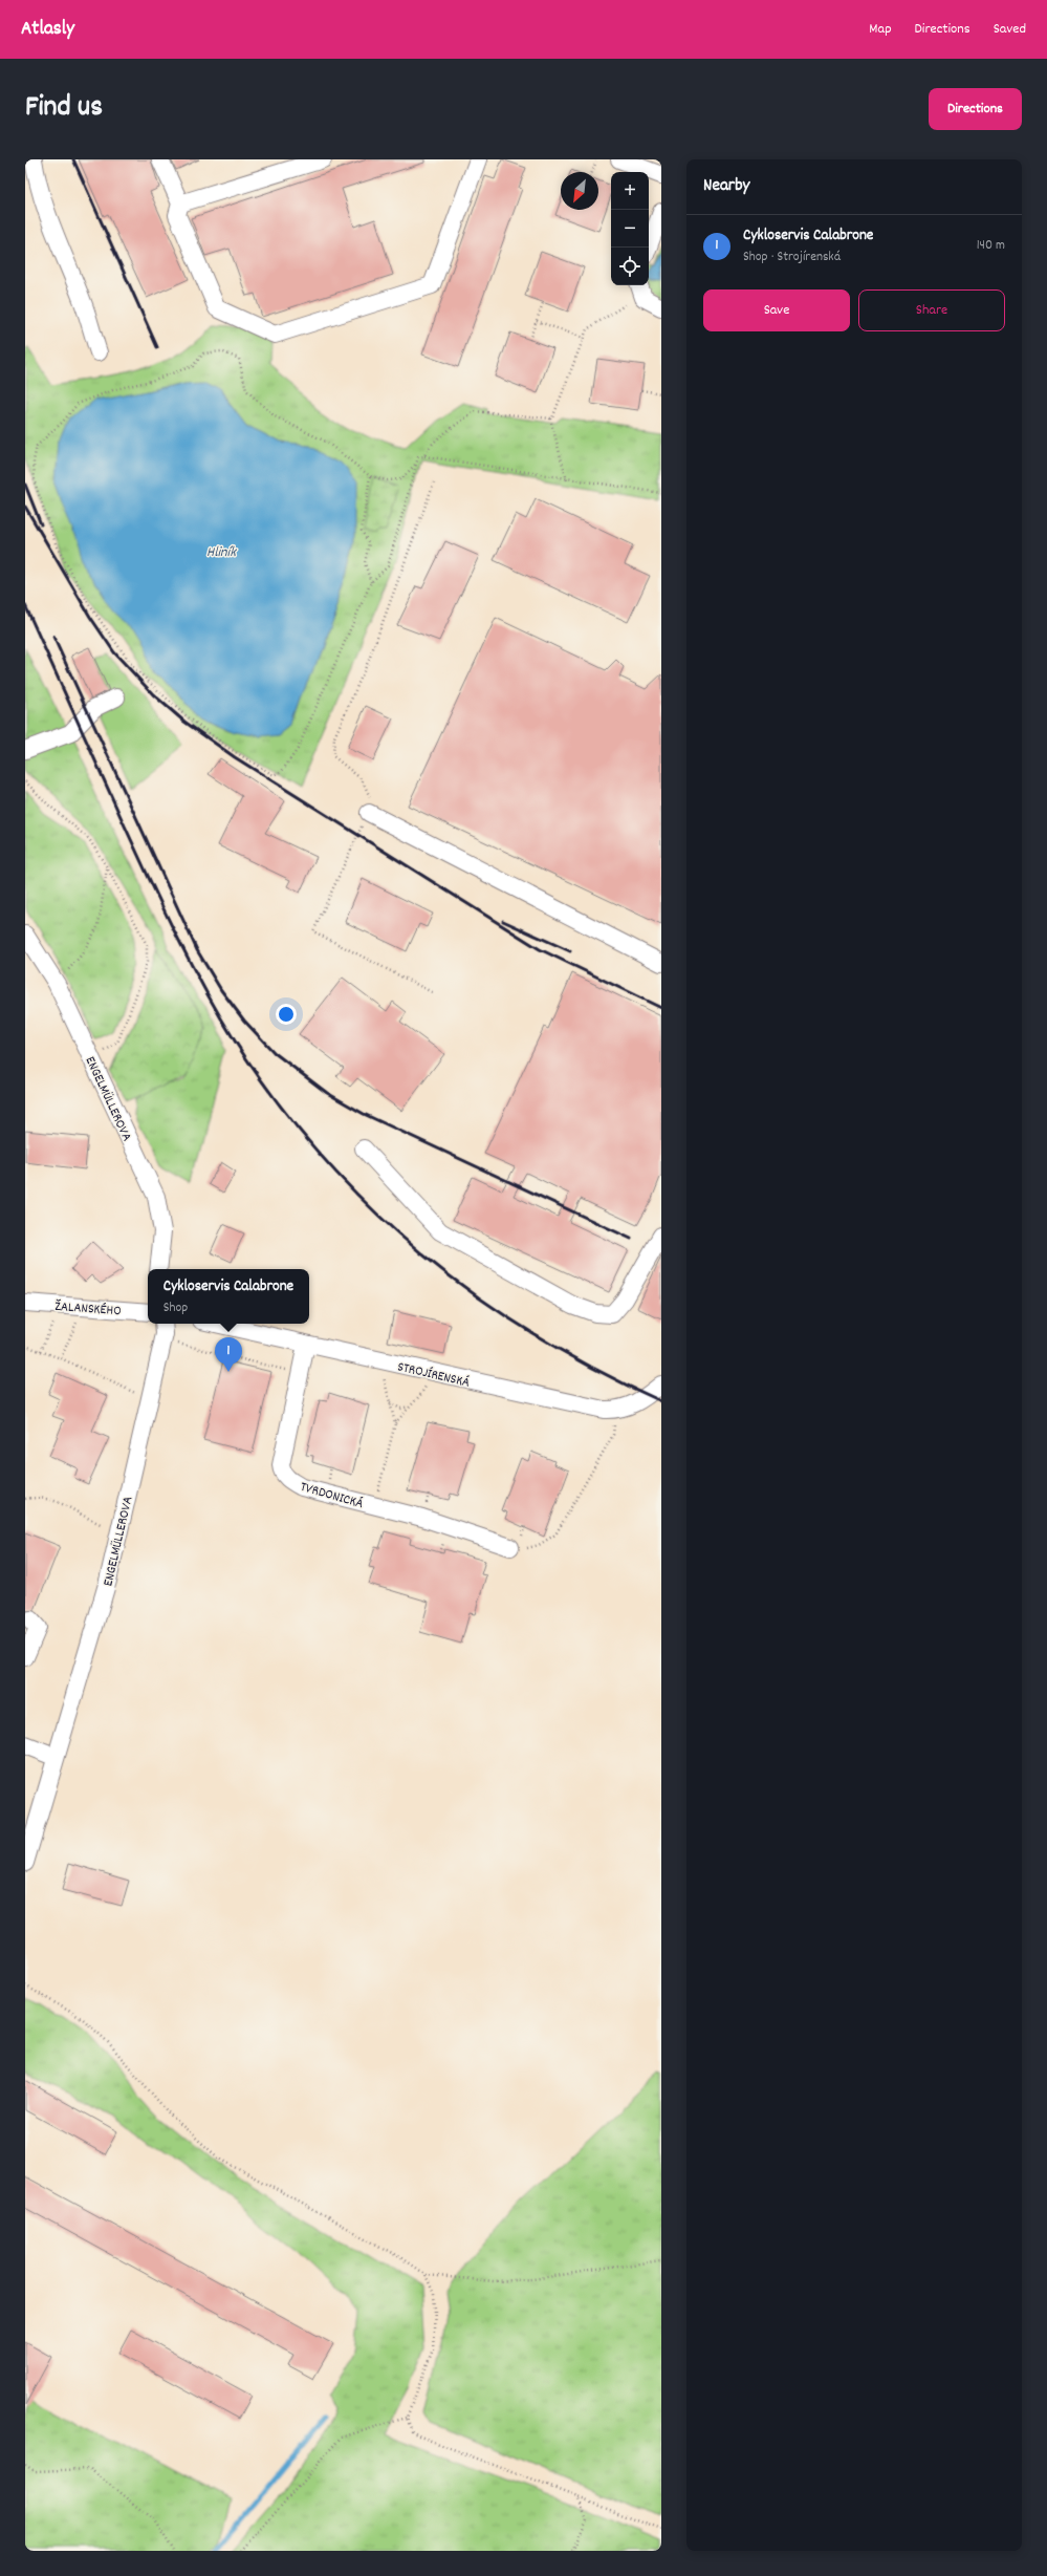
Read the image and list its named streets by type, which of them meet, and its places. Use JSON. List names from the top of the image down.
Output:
{
  "streets": {
    "street": [
      "ENGELMÜLLEROVA",
      "ŽALANSKÉHO",
      "STROJÍRENSKÁ",
      "TVRDONICKÁ"
    ]
  },
  "crossings": [
    ["STROJÍRENSKÁ", "TVRDONICKÁ"]
  ],
  "water": ["Hliník"],
  "north": "bottom left",
  "page": {
    "header": "Atlasly",
    "nav": ["Map", "Directions", "Saved"],
    "title": "Find us",
    "buttons": [
      "Directions",
      ["Save", "Share"]
    ],
    "heading": "Nearby",
    "map_buttons": ["+", "−"],
    "list": [
      {
        "mark": "1",
        "name": "Cykloservis Calabrone",
        "note": "Shop · Strojírenská",
        "value": "140 m"
      }
    ],
    "popup": ["Cykloservis Calabrone", "Shop"],
    "pins": "1"
  }
}
